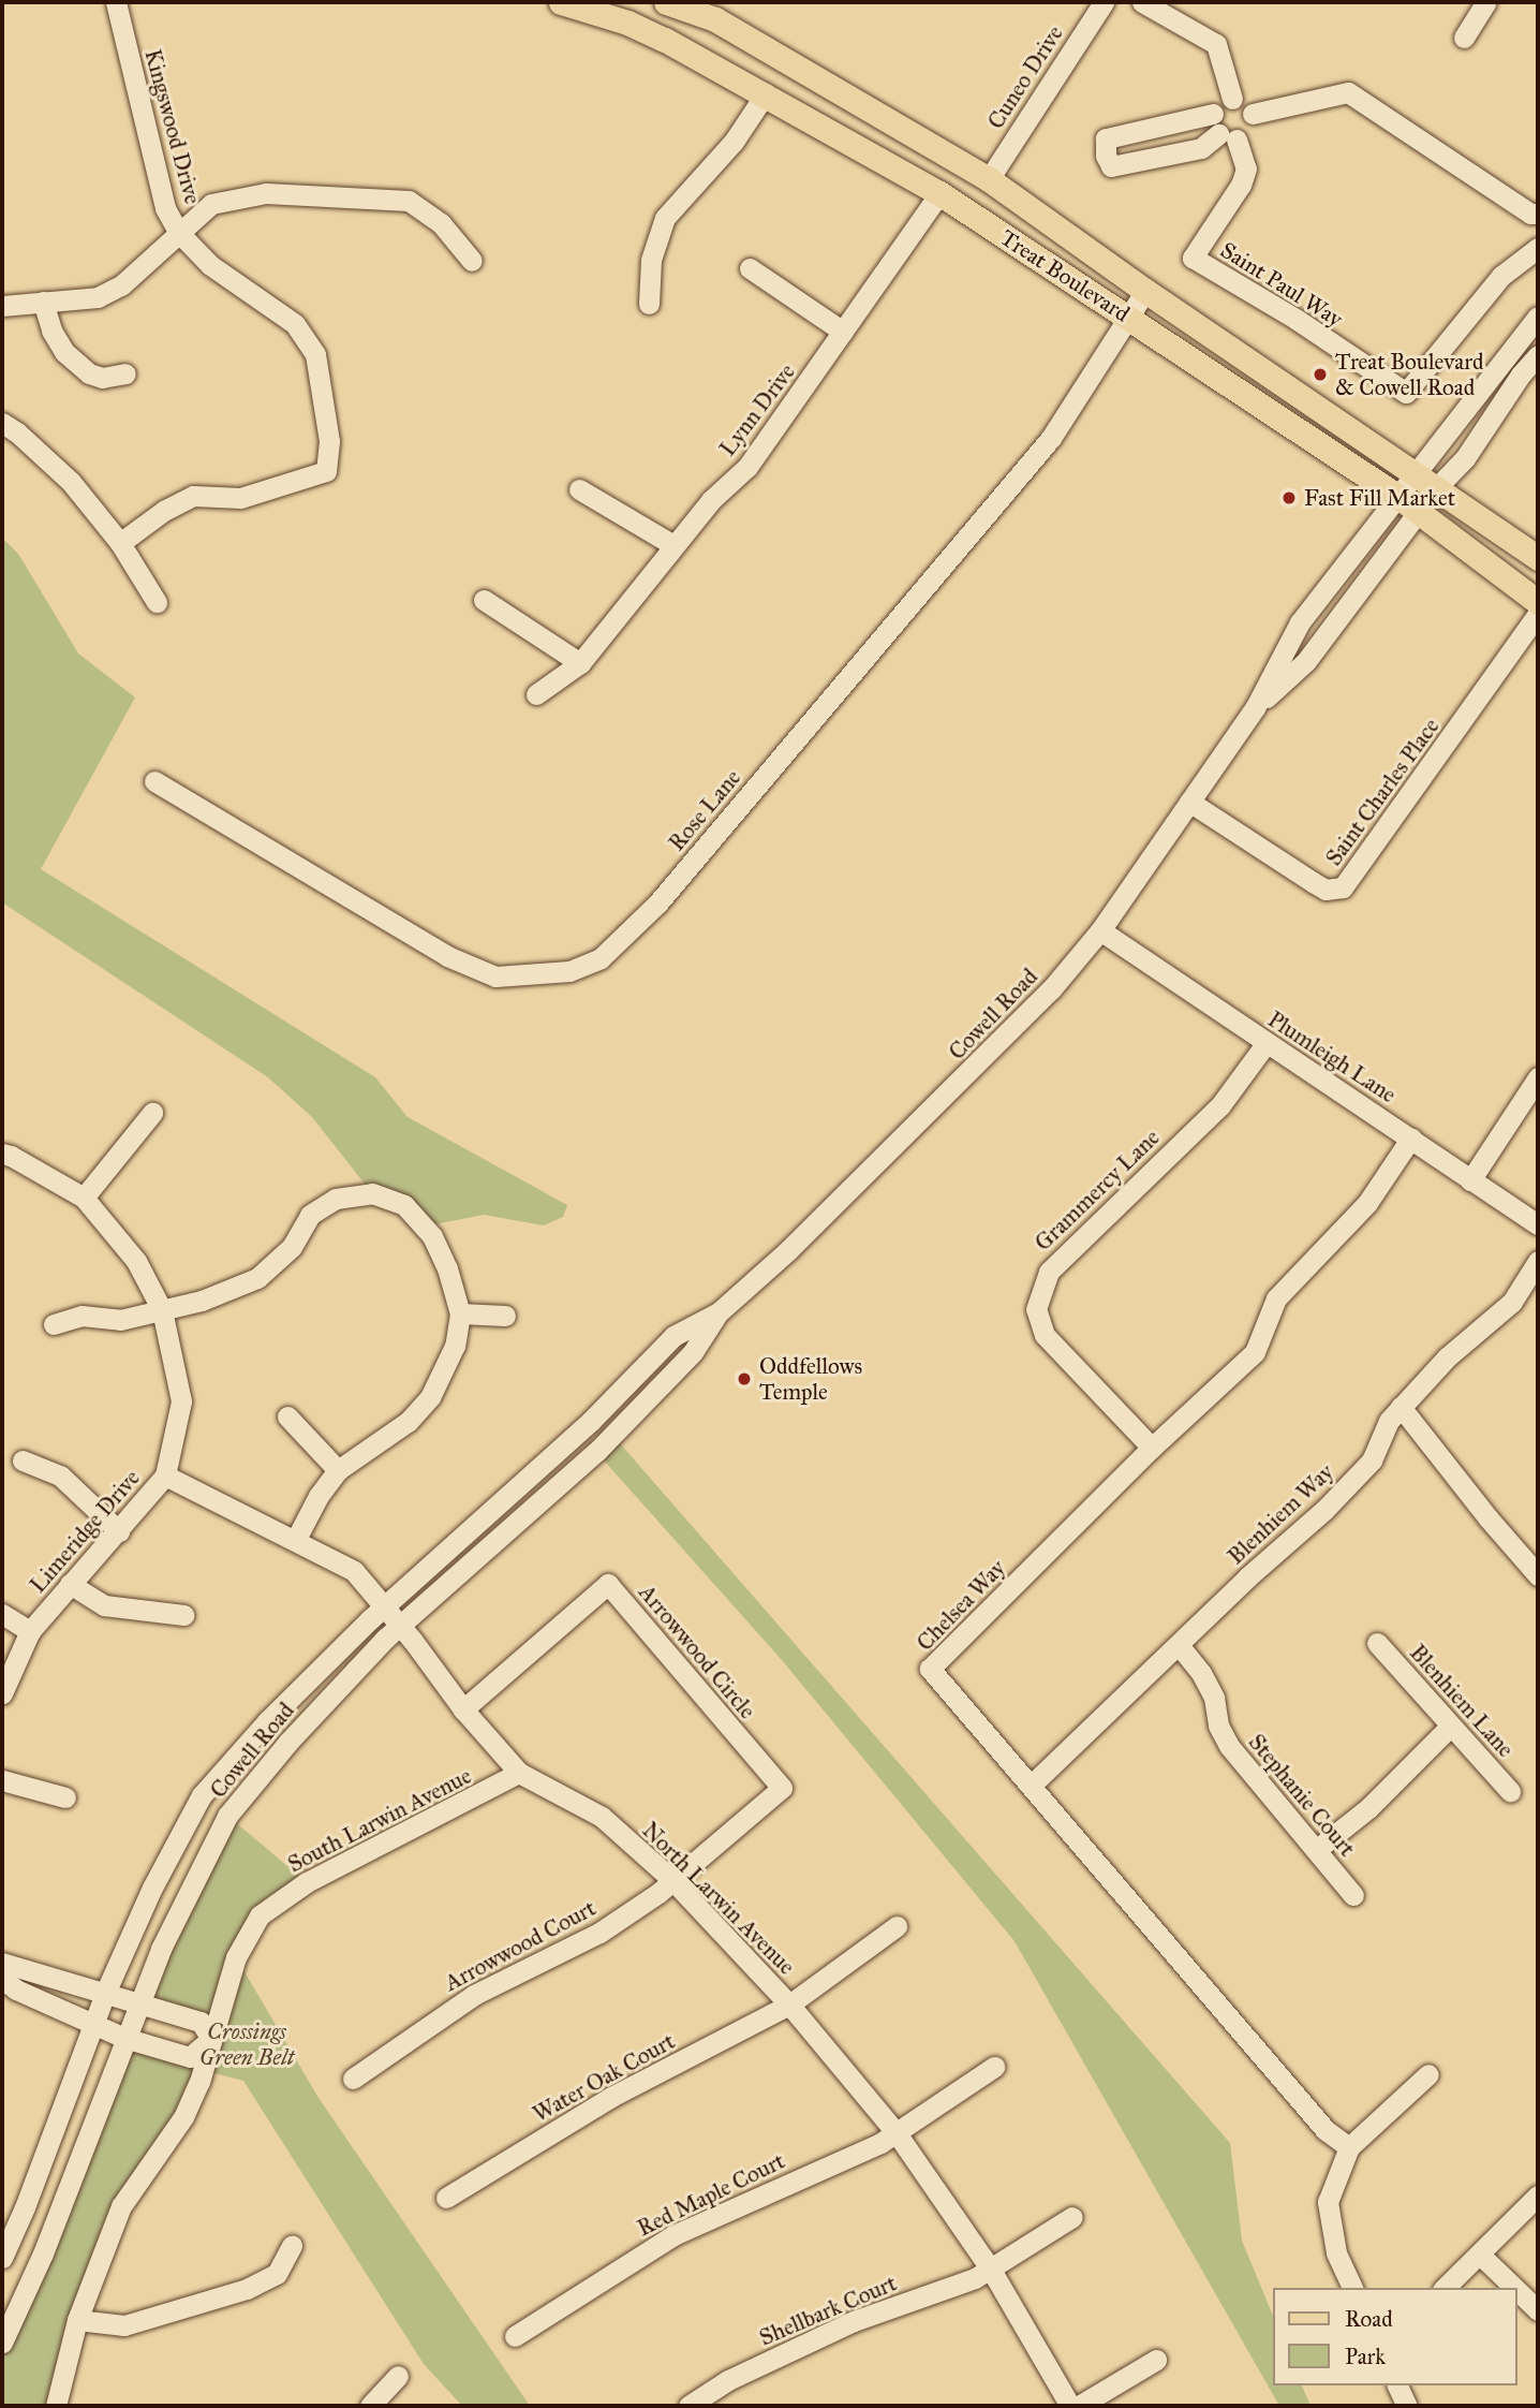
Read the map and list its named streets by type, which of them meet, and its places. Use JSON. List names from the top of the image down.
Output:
{
  "streets": {
    "main road": ["Treat Boulevard"],
    "street": [
      "Cuneo Drive",
      "Kingswood Drive",
      "Saint Paul Way",
      "Lynn Drive",
      "Saint Charles Place",
      "Rose Lane",
      "Cowell Road",
      "Plumleigh Lane",
      "Grammercy Lane",
      "Blenhiem Way",
      "Limeridge Drive",
      "Chelsea Way",
      "Arrowwood Circle",
      "Blenhiem Lane",
      "Stephanie Court",
      "South Larwin Avenue",
      "North Larwin Avenue",
      "Arrowwood Court",
      "Water Oak Court",
      "Red Maple Court",
      "Shellbark Court"
    ]
  },
  "crossings": [
    ["Cuneo Drive", "Treat Boulevard"],
    ["Treat Boulevard", "Lynn Drive"],
    ["Treat Boulevard", "Rose Lane"],
    ["Treat Boulevard", "Cowell Road"],
    ["Saint Charles Place", "Cowell Road"],
    ["Cowell Road", "Plumleigh Lane"],
    ["Cowell Road", "North Larwin Avenue"],
    ["Plumleigh Lane", "Grammercy Lane"],
    ["Plumleigh Lane", "Chelsea Way"],
    ["Grammercy Lane", "Chelsea Way"],
    ["Blenhiem Way", "Chelsea Way"],
    ["Blenhiem Way", "Stephanie Court"],
    ["Limeridge Drive", "North Larwin Avenue"],
    ["Arrowwood Circle", "North Larwin Avenue"],
    ["Arrowwood Circle", "Arrowwood Court"],
    ["South Larwin Avenue", "North Larwin Avenue"],
    ["North Larwin Avenue", "Arrowwood Court"],
    ["North Larwin Avenue", "Water Oak Court"],
    ["North Larwin Avenue", "Red Maple Court"],
    ["North Larwin Avenue", "Shellbark Court"]
  ],
  "parks": ["Crossings Green Belt"],
  "places": ["Treat Boulevard & Cowell Road", "Fast Fill Market", "Oddfellows Temple"],
  "legend": ["Road", "Park"]
}
